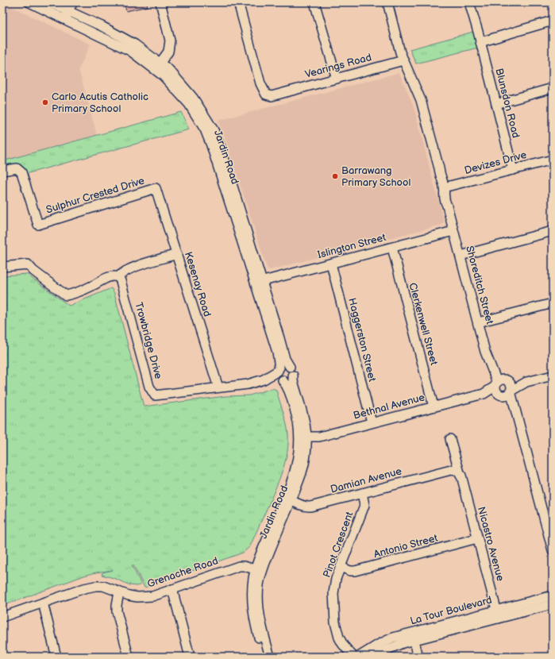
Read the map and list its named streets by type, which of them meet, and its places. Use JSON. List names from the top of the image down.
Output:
{
  "streets": {
    "street": [
      "Vearings Road",
      "Blunsdon Road",
      "Jardin Road",
      "Devizes Drive",
      "Sulphur Crested Drive",
      "Islington Street",
      "Kesenay Road",
      "Shoreditch Street",
      "Clerkenwell Street",
      "Haggerston Street",
      "Trowbridge Drive",
      "Bethnal Avenue",
      "Damian Avenue",
      "Nicastro Avenue",
      "Pinot Crescent",
      "Antonio Street",
      "Grenache Road",
      "La Tour Boulevard"
    ]
  },
  "crossings": [
    ["Vearings Road", "Shoreditch Street"],
    ["Blunsdon Road", "Devizes Drive"],
    ["Jardin Road", "Islington Street"],
    ["Jardin Road", "Trowbridge Drive"],
    ["Jardin Road", "Bethnal Avenue"],
    ["Jardin Road", "Damian Avenue"],
    ["Jardin Road", "Grenache Road"],
    ["Devizes Drive", "Shoreditch Street"],
    ["Sulphur Crested Drive", "Kesenay Road"],
    ["Islington Street", "Shoreditch Street"],
    ["Islington Street", "Clerkenwell Street"],
    ["Islington Street", "Haggerston Street"],
    ["Kesenay Road", "Trowbridge Drive"],
    ["Shoreditch Street", "Bethnal Avenue"],
    ["Clerkenwell Street", "Bethnal Avenue"],
    ["Haggerston Street", "Bethnal Avenue"],
    ["Damian Avenue", "Nicastro Avenue"],
    ["Damian Avenue", "Pinot Crescent"],
    ["Nicastro Avenue", "Antonio Street"],
    ["Nicastro Avenue", "La Tour Boulevard"],
    ["Pinot Crescent", "Antonio Street"]
  ],
  "places": ["Carlo Acutis Catholic Primary School", "Barrawang Primary School"]
}
